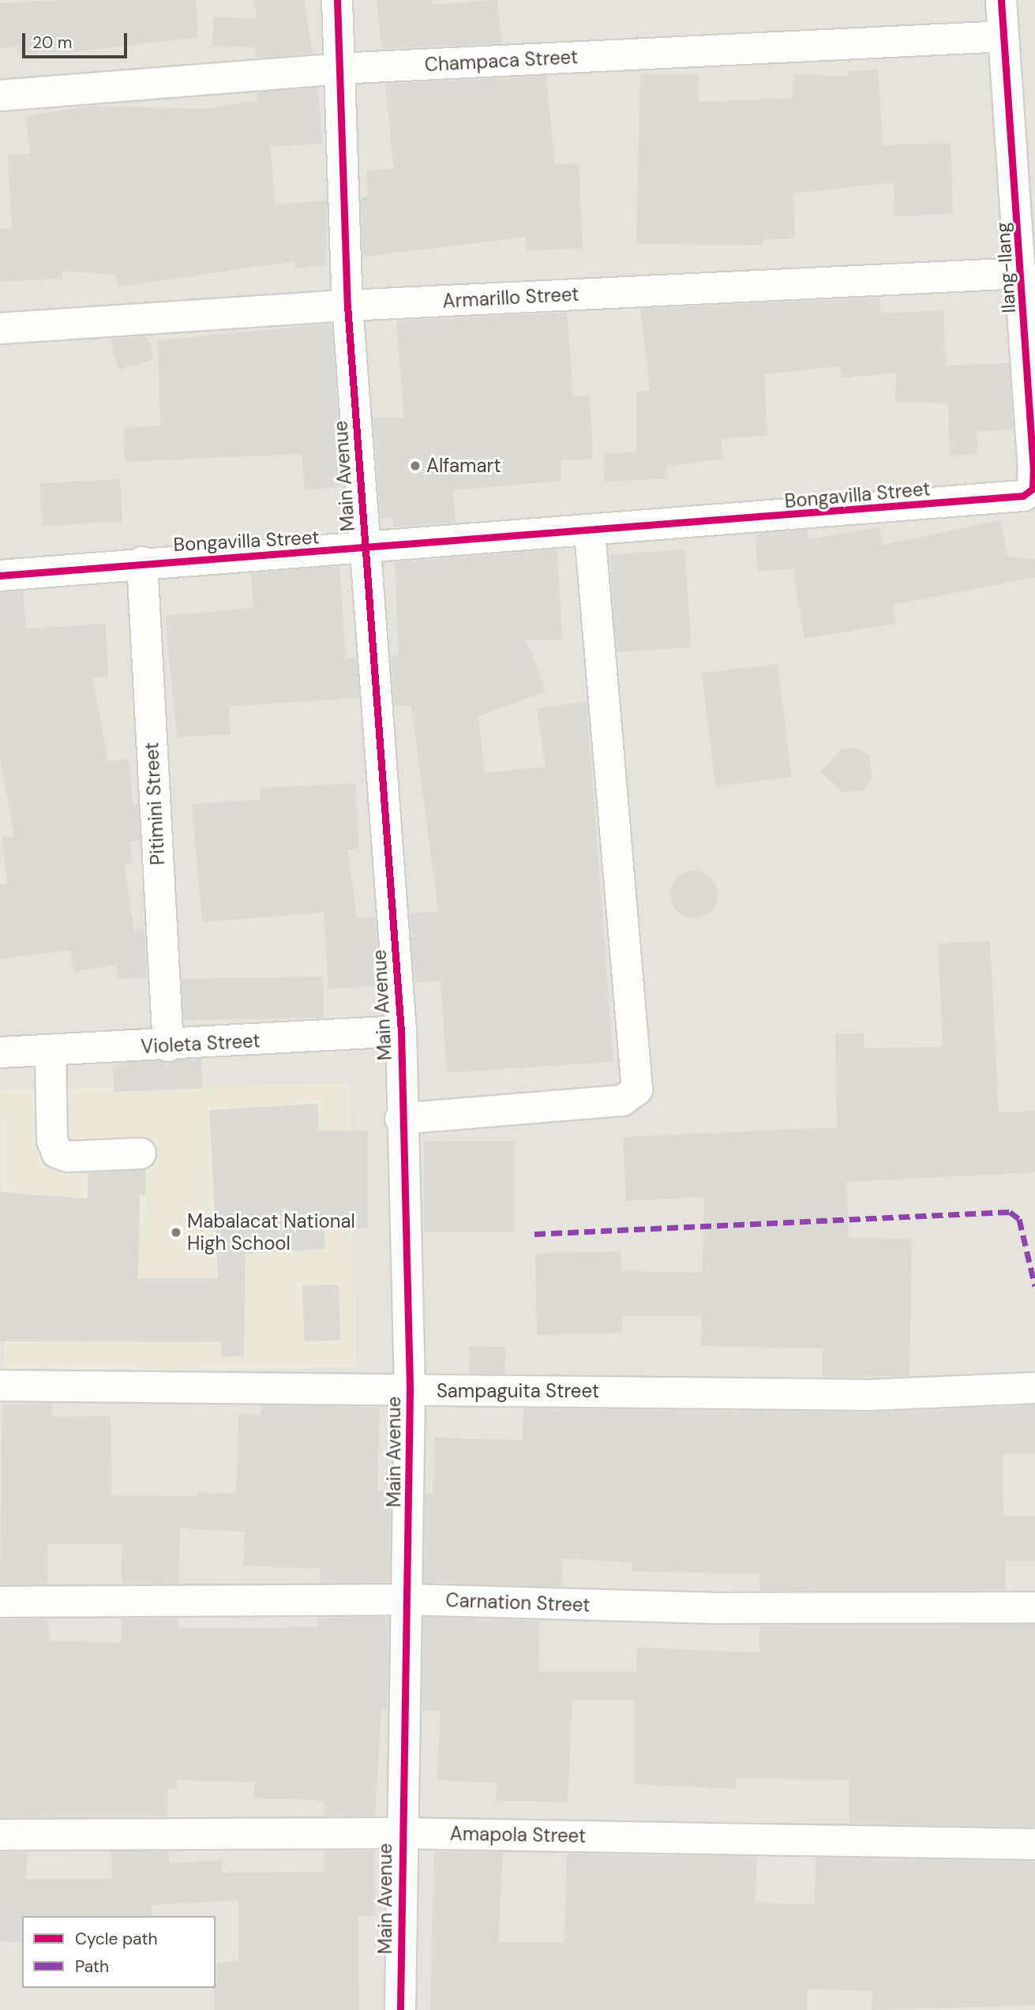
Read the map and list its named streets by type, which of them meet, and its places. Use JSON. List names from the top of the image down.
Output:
{
  "streets": {
    "street": [
      "Champaca Street",
      "Ilang-Ilang",
      "Armarillo Street",
      "Main Avenue",
      "Bongavilla Street",
      "Pitimini Street",
      "Violeta Street",
      "Sampaguita Street",
      "Carnation Street",
      "Amapola Street"
    ]
  },
  "crossings": [
    ["Champaca Street", "Ilang-Ilang"],
    ["Champaca Street", "Main Avenue"],
    ["Ilang-Ilang", "Armarillo Street"],
    ["Ilang-Ilang", "Bongavilla Street"],
    ["Armarillo Street", "Main Avenue"],
    ["Main Avenue", "Bongavilla Street"],
    ["Main Avenue", "Violeta Street"],
    ["Main Avenue", "Sampaguita Street"],
    ["Main Avenue", "Carnation Street"],
    ["Main Avenue", "Amapola Street"],
    ["Bongavilla Street", "Pitimini Street"],
    ["Pitimini Street", "Violeta Street"]
  ],
  "places": ["Alfamart", "Mabalacat National High School"],
  "legend": ["Cycle path", "Path"],
  "scale_bar": "20 m"
}
